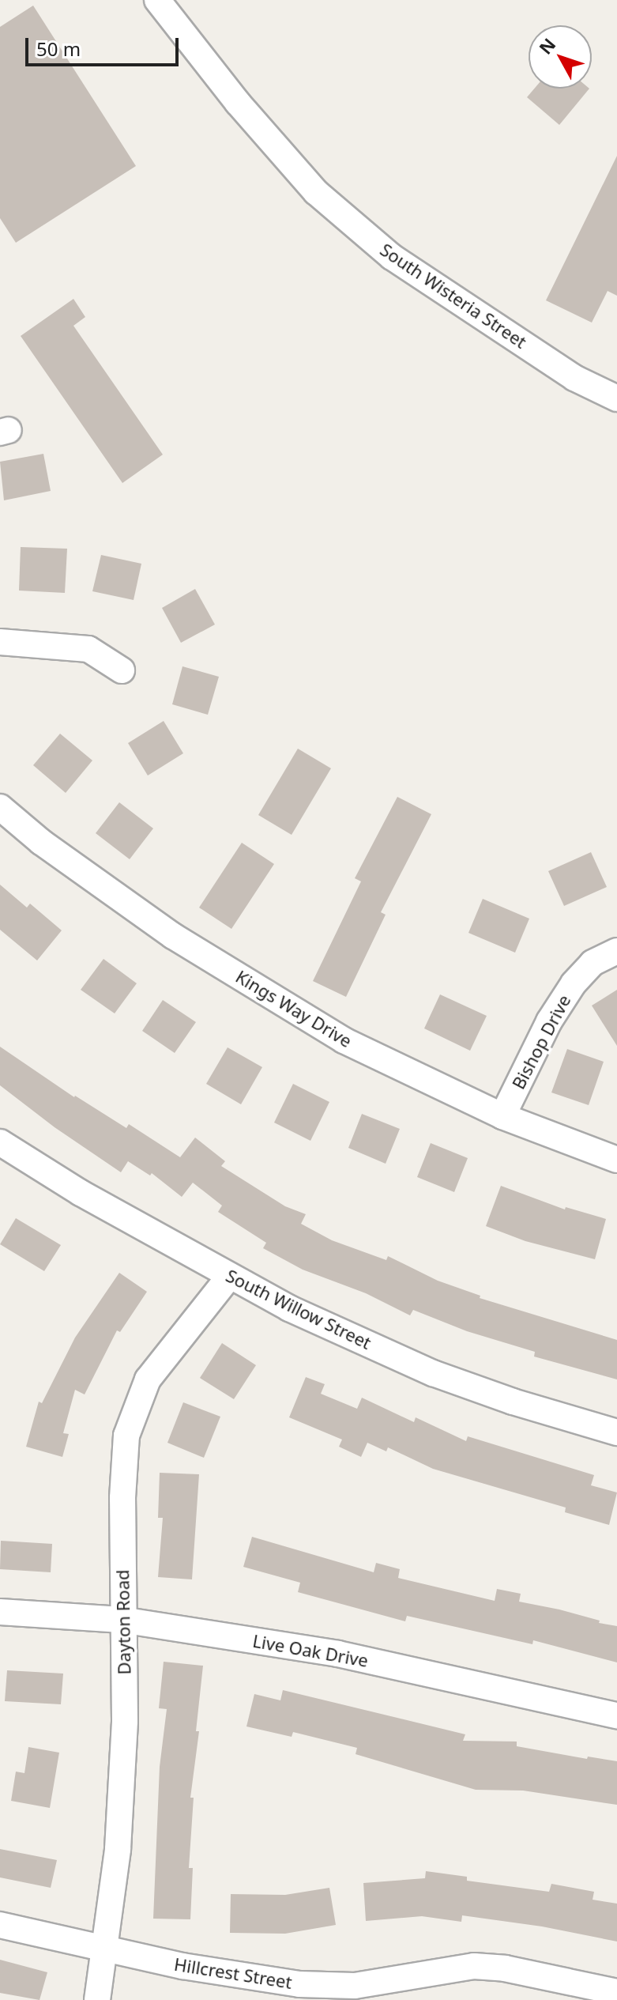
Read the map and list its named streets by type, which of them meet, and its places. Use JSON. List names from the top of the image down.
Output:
{
  "streets": {
    "street": [
      "South Wisteria Street",
      "Kings Way Drive",
      "Bishop Drive",
      "South Willow Street",
      "Dayton Road",
      "Live Oak Drive",
      "Hillcrest Street"
    ]
  },
  "crossings": [
    ["Kings Way Drive", "Bishop Drive"],
    ["South Willow Street", "Dayton Road"],
    ["Dayton Road", "Live Oak Drive"],
    ["Dayton Road", "Hillcrest Street"]
  ],
  "scale_bar": "50 m",
  "north": "top left"
}
